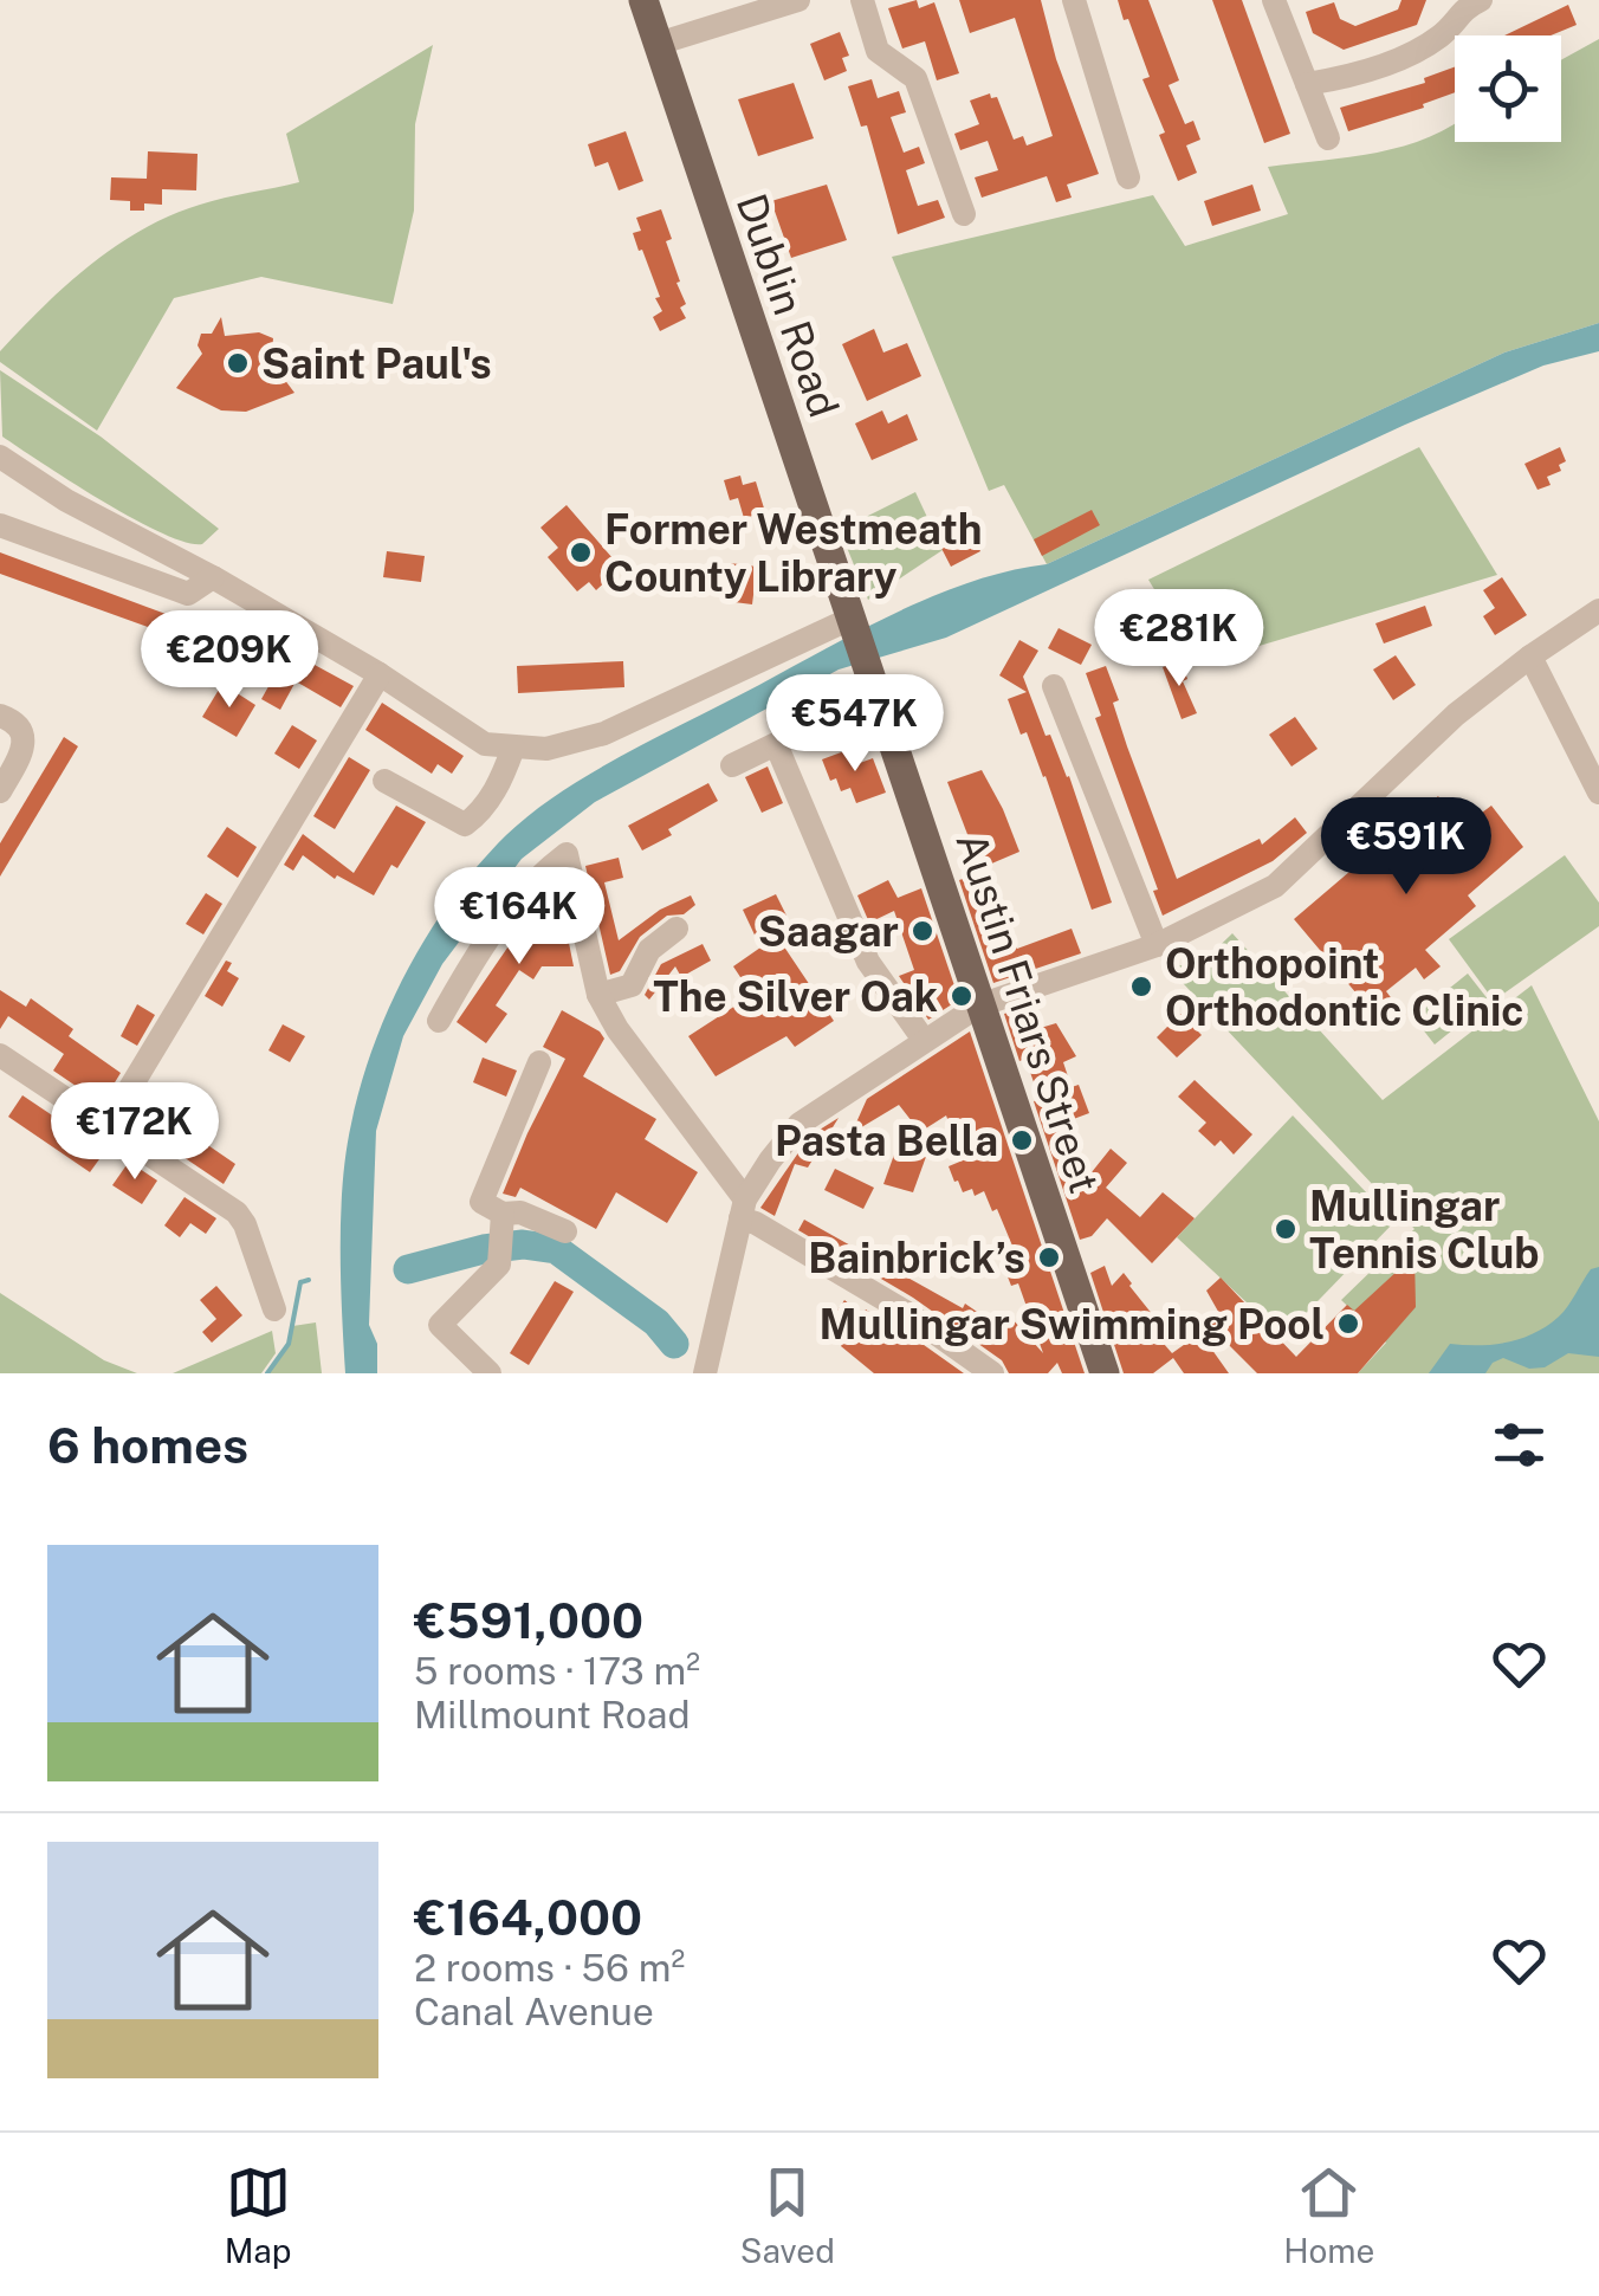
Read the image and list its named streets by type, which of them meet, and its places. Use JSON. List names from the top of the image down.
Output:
{
  "streets": {
    "main road": ["Dublin Road", "Austin Friars Street"]
  },
  "crossings": [
    ["Dublin Road", "Austin Friars Street"]
  ],
  "places": [
    "Saint Paul's",
    "Former Westmeath County Library",
    "Saagar",
    "Orthopoint Orthodontic Clinic",
    "The Silver Oak",
    "Pasta Bella",
    "Mullingar Tennis Club",
    "Bainbrick’s",
    "Mullingar Swimming Pool"
  ],
  "page": {
    "price": [
      "€281K",
      "€209K",
      "€547K",
      "€591K",
      "€164K",
      "€172K"
    ],
    "heading": "6 homes",
    "list": [
      {
        "name": "€591,000",
        "note": "5 rooms · 173 m² · Millmount Road"
      },
      {
        "name": "€164,000",
        "note": "2 rooms · 56 m² · Canal Avenue"
      }
    ],
    "tabs": ["Map", "Saved", "Home"]
  }
}
